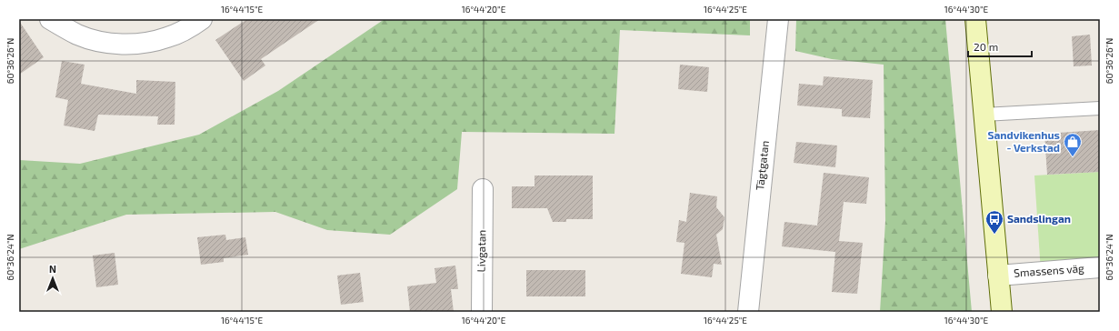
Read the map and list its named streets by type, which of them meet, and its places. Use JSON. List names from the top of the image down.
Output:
{
  "streets": {
    "street": ["Tägtgatan", "Livgatan", "Smassens väg"]
  },
  "places": {
    "shop": ["Sandvikenhus - Verkstad"],
    "bus stop": ["Sandslingan"]
  },
  "scale_bar": "20 m",
  "north": "top",
  "coordinates": [
    "16°44'15\"E",
    "16°44'20\"E",
    "16°44'25\"E",
    "16°44'30\"E",
    "60°36'26\"N",
    "60°36'24\"N"
  ]
}
